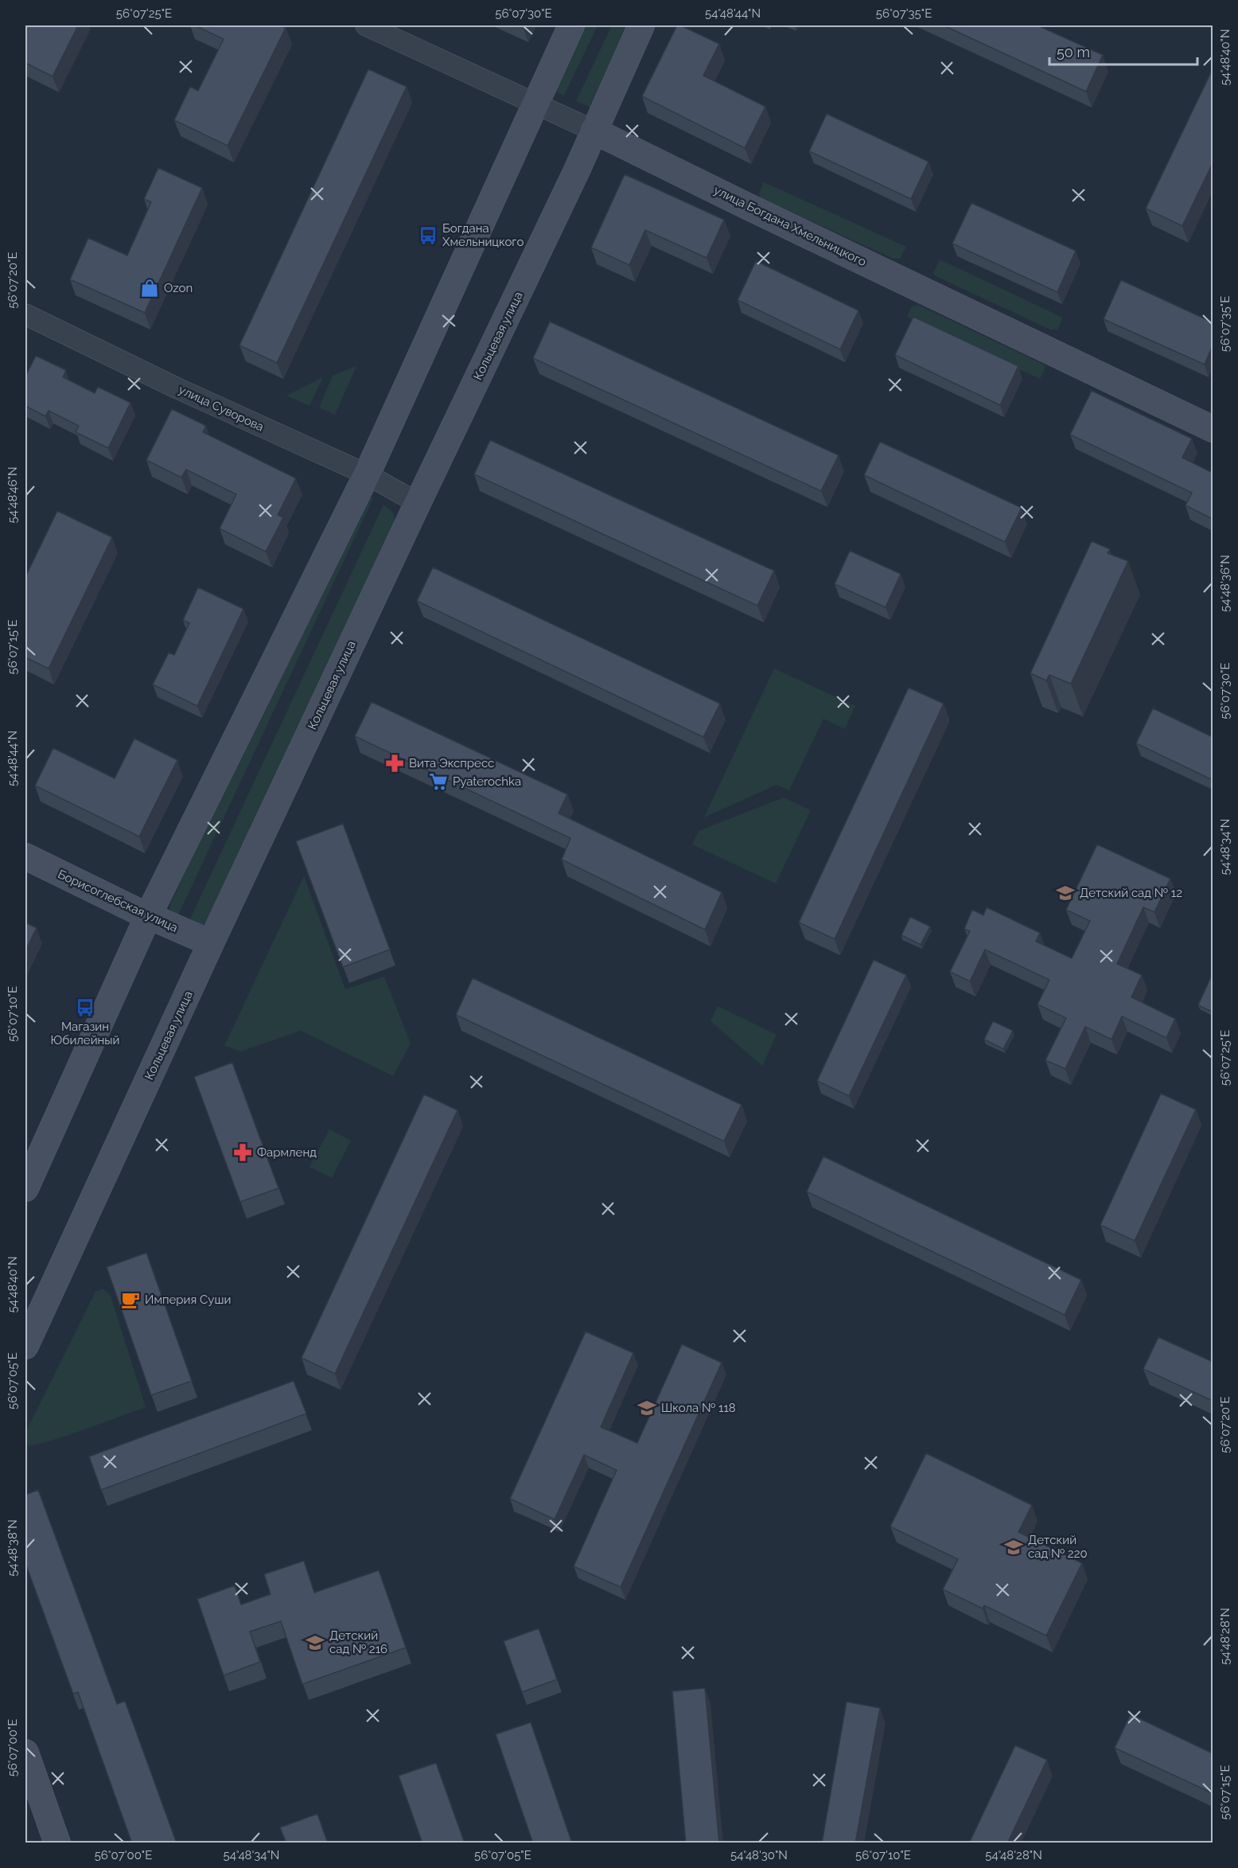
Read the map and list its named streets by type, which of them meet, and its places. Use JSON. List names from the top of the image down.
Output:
{
  "streets": {
    "main road": ["улица Богдана Хмельницкого", "Кольцевая улица", "Борисоглебская улица"],
    "street": ["улица Суворова"]
  },
  "crossings": [
    ["улица Богдана Хмельницкого", "Кольцевая улица"],
    ["Кольцевая улица", "улица Суворова"],
    ["Кольцевая улица", "Борисоглебская улица"]
  ],
  "places": {
    "bus stop": ["Богдана Хмельницкого", "Магазин Юбилейный"],
    "shop": ["Ozon"],
    "pharmacy": ["Вита Экспресс", "Фармленд"],
    "supermarket": ["Pyaterochka"],
    "school or university": [
      "Детский сад № 12",
      "Школа № 118",
      "Детский сад № 220",
      "Детский сад № 216"
    ],
    "cafe": ["Империя Суши"]
  },
  "scale_bar": "50 m",
  "coordinates": [
    "56°07'25\"E",
    "56°07'30\"E",
    "54°48'44\"N",
    "56°07'35\"E",
    "54°48'40\"N",
    "56°07'20\"E",
    "54°48'46\"N",
    "54°48'36\"N",
    "56°07'15\"E",
    "54°48'34\"N",
    "56°07'10\"E",
    "56°07'05\"E",
    "54°48'38\"N",
    "54°48'28\"N",
    "56°07'00\"E",
    "54°48'30\"N"
  ]
}
